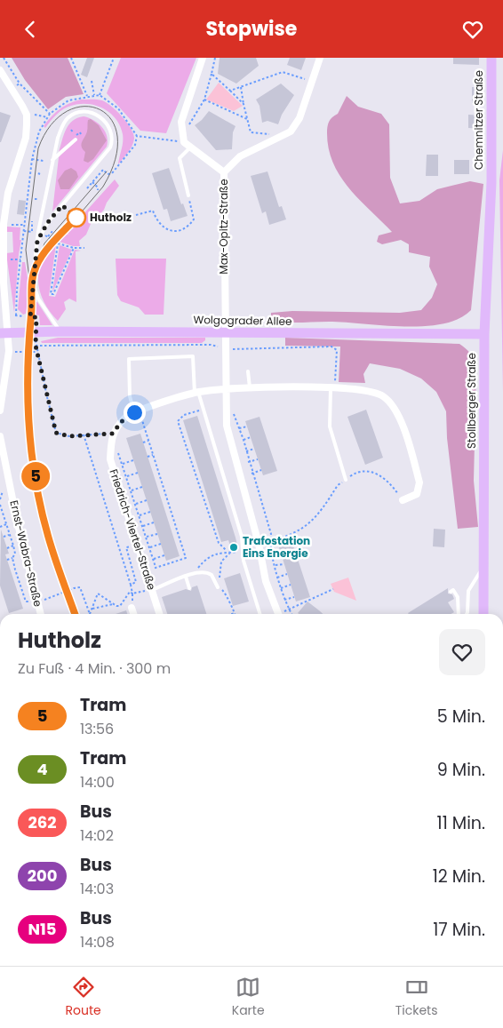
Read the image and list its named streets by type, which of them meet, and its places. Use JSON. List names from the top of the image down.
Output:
{
  "streets": {
    "main road": ["Chemnitzer Straße", "Wolgograder Allee", "Stollberger Straße"],
    "street": ["Max-Opitz-Straße", "Friedrich-Viertel-Straße", "Ernst-Wabra-Straße"]
  },
  "crossings": [
    ["Chemnitzer Straße", "Stollberger Straße"],
    ["Max-Opitz-Straße", "Wolgograder Allee"],
    ["Wolgograder Allee", "Stollberger Straße"]
  ],
  "places": ["Hutholz", "Trafostation Eins Energie"],
  "lines": ["tram line 5"],
  "page": {
    "header": "Stopwise",
    "on_map": "5",
    "heading": ["Hutholz", "Zu Fuß · 4 Min. · 300 m"],
    "list": [
      {
        "mark": "5",
        "name": "Tram",
        "note": "13:56",
        "value": "5 Min."
      },
      {
        "mark": "4",
        "name": "Tram",
        "note": "14:00",
        "value": "9 Min."
      },
      {
        "mark": "262",
        "name": "Bus",
        "note": "14:02",
        "value": "11 Min."
      },
      {
        "mark": "200",
        "name": "Bus",
        "note": "14:03",
        "value": "12 Min."
      },
      {
        "mark": "N15",
        "name": "Bus",
        "note": "14:08",
        "value": "17 Min."
      }
    ],
    "tabs": ["Route", "Karte", "Tickets"]
  }
}
